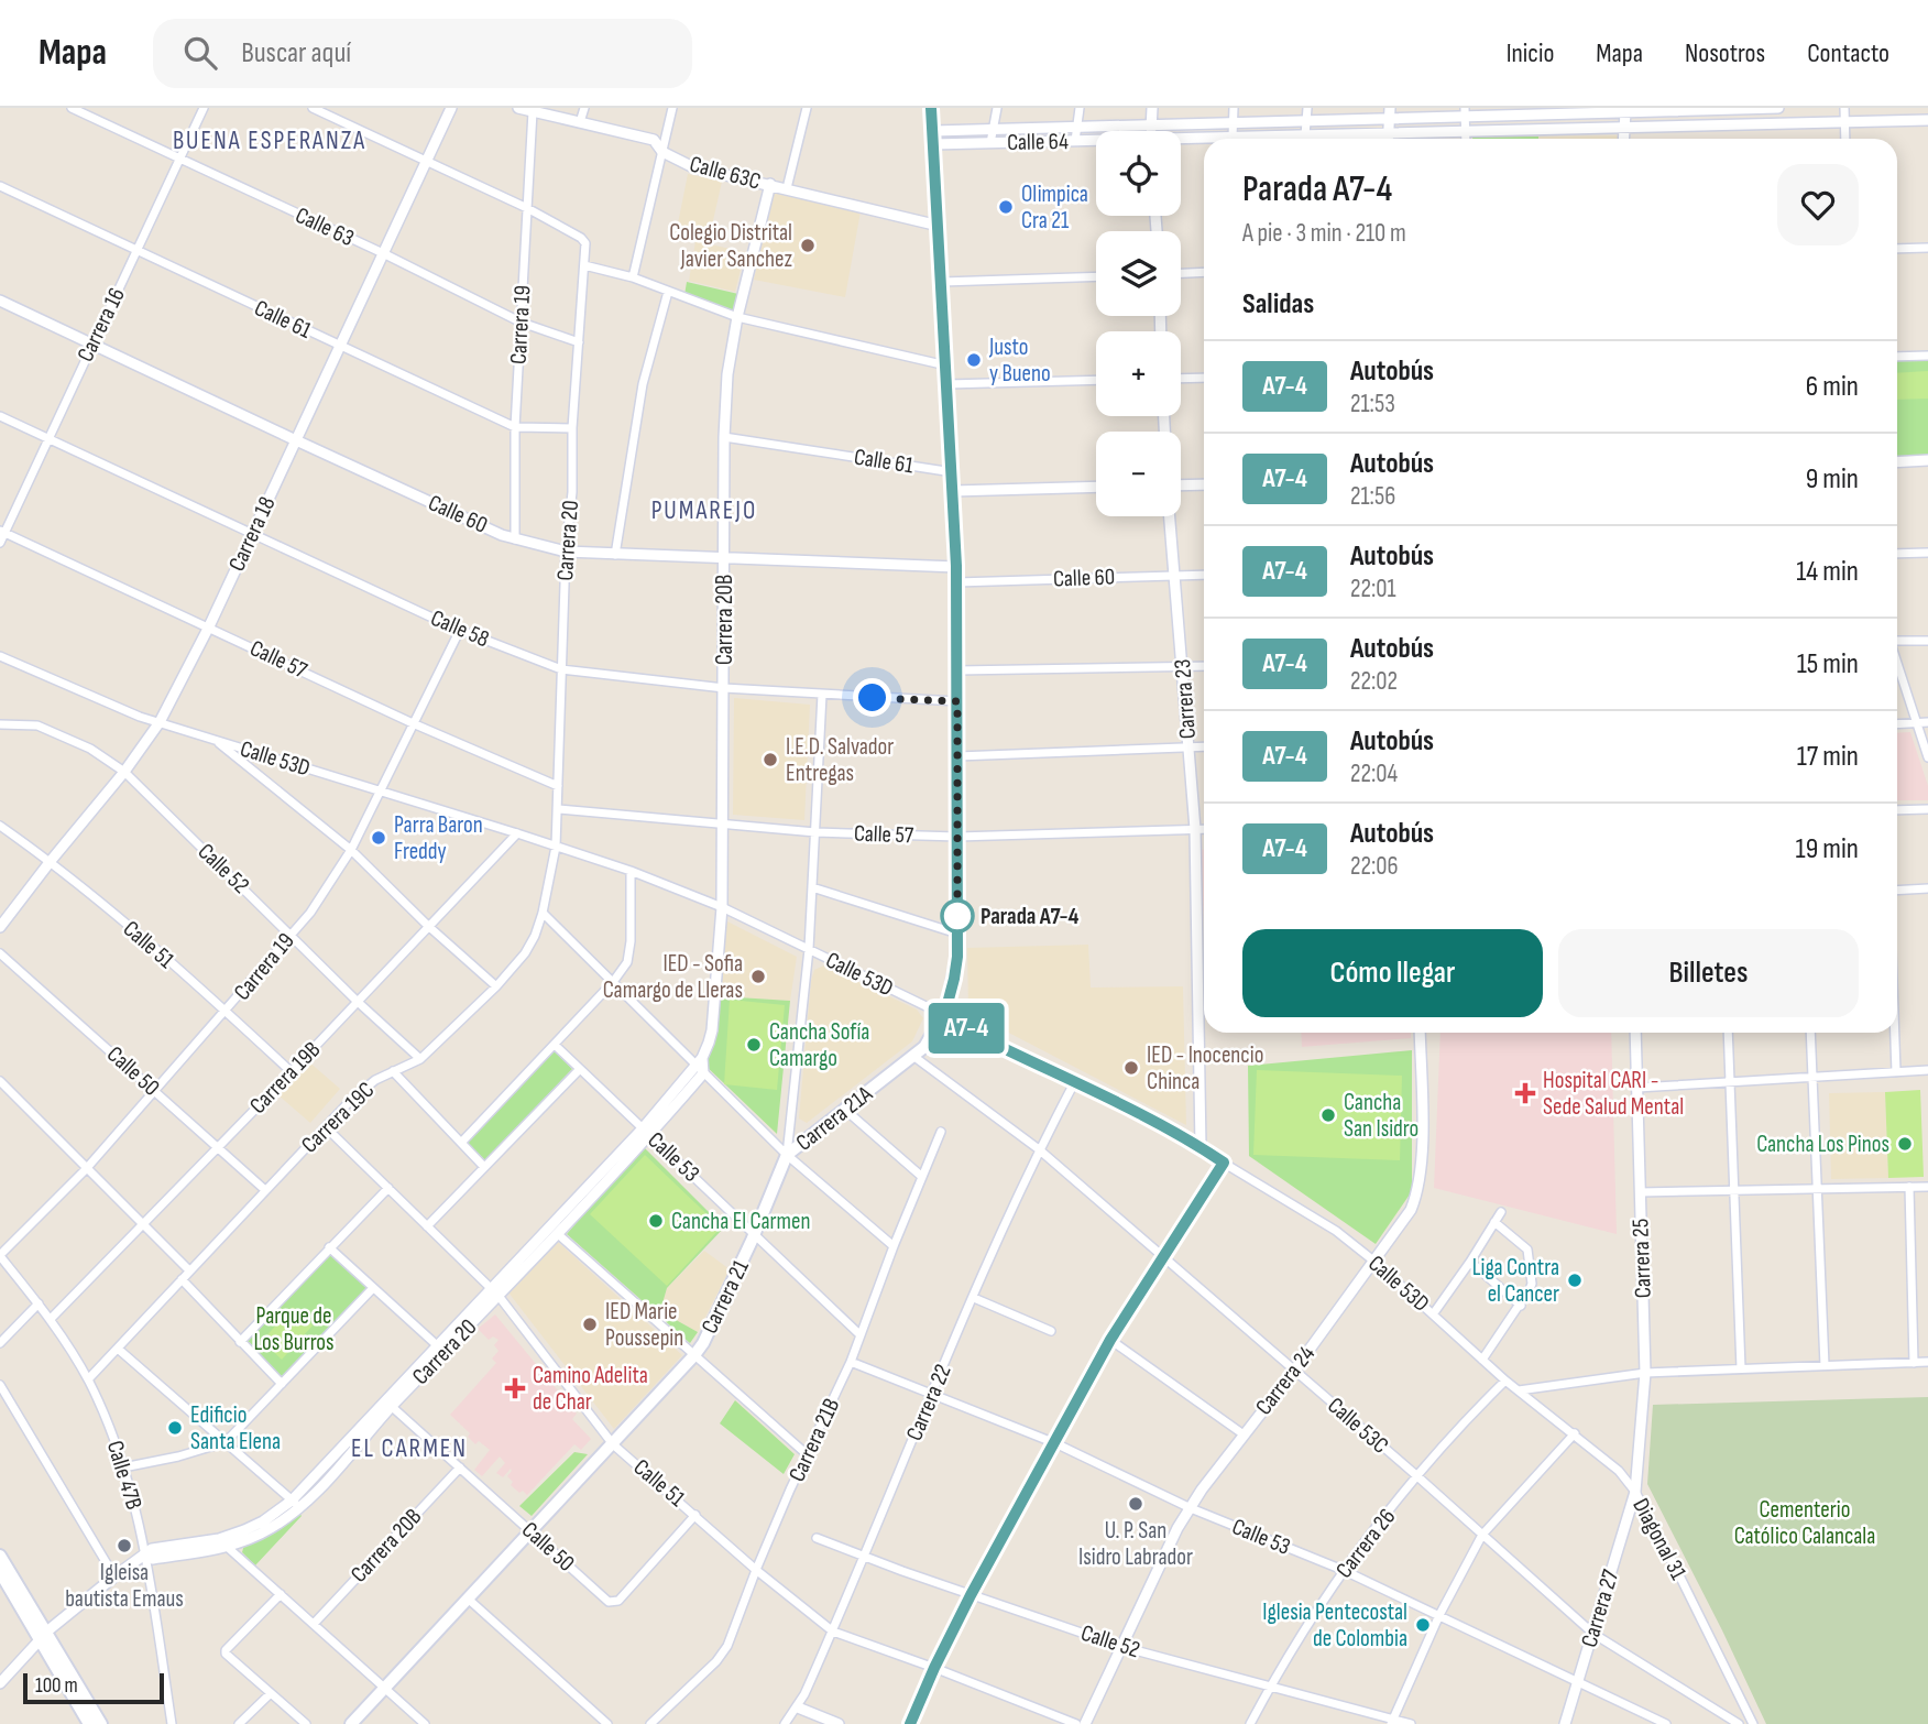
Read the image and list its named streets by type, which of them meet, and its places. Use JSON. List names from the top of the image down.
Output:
{
  "streets": {
    "main road": ["Carrera 21A", "Carrera 21"],
    "street": [
      "Calle 64",
      "Calle 63C",
      "Calle 63",
      "Calle 61",
      "Carrera 16",
      "Carrera 19",
      "Calle 60",
      "Carrera 18",
      "Carrera 20",
      "Carrera 20B",
      "Calle 58",
      "Calle 57",
      "Carrera 23",
      "Calle 53D",
      "Calle 52",
      "Calle 51",
      "Calle 50",
      "Carrera 19B",
      "Carrera 19C",
      "Calle 53",
      "Carrera 25",
      "Carrera 24",
      "Carrera 22",
      "Calle 53C",
      "Carrera 21B",
      "Calle 47B",
      "Diagonal 31",
      "Carrera 26",
      "Carrera 27"
    ]
  },
  "crossings": [
    ["Calle 63C", "Carrera 19"],
    ["Calle 63C", "Carrera 20B"],
    ["Calle 63", "Carrera 16"],
    ["Calle 63", "Carrera 19"],
    ["Calle 63", "Carrera 18"],
    ["Calle 63", "Carrera 20"],
    ["Calle 61", "Carrera 16"],
    ["Calle 61", "Carrera 19"],
    ["Calle 61", "Carrera 18"],
    ["Calle 61", "Carrera 20"],
    ["Calle 61", "Carrera 20B"],
    ["Carrera 16", "Calle 60"],
    ["Carrera 16", "Calle 58"],
    ["Carrera 16", "Calle 57"],
    ["Carrera 19", "Calle 60"],
    ["Carrera 19", "Carrera 20"],
    ["Carrera 19", "Calle 58"],
    ["Carrera 19", "Calle 57"],
    ["Carrera 19", "Calle 53D"],
    ["Carrera 19", "Calle 52"],
    ["Carrera 19", "Calle 51"],
    ["Carrera 19", "Calle 50"],
    ["Carrera 19", "Calle 47B"],
    ["Calle 60", "Carrera 18"],
    ["Calle 60", "Carrera 20"],
    ["Calle 60", "Carrera 20B"],
    ["Calle 60", "Carrera 23"],
    ["Carrera 18", "Calle 58"],
    ["Carrera 18", "Calle 57"],
    ["Carrera 18", "Calle 53D"],
    ["Carrera 18", "Calle 52"],
    ["Carrera 18", "Calle 51"],
    ["Carrera 20", "Carrera 20B"],
    ["Carrera 20", "Calle 58"],
    ["Carrera 20", "Calle 57"],
    ["Carrera 20", "Calle 53D"],
    ["Carrera 20", "Calle 51"],
    ["Carrera 20", "Calle 50"],
    ["Carrera 20", "Carrera 19C"],
    ["Carrera 20", "Calle 53"],
    ["Carrera 20", "Calle 47B"],
    ["Carrera 20B", "Calle 58"],
    ["Carrera 20B", "Calle 57"],
    ["Carrera 20B", "Calle 53D"],
    ["Carrera 20B", "Calle 50"],
    ["Calle 58", "Carrera 21"],
    ["Calle 57", "Carrera 23"],
    ["Calle 57", "Carrera 21"],
    ["Carrera 23", "Calle 53D"],
    ["Calle 53D", "Carrera 19B"],
    ["Calle 53D", "Carrera 19C"],
    ["Calle 53D", "Carrera 21A"],
    ["Calle 53D", "Carrera 21"],
    ["Calle 53D", "Carrera 24"],
    ["Calle 53D", "Carrera 22"],
    ["Calle 53D", "Diagonal 31"],
    ["Calle 53D", "Carrera 26"],
    ["Calle 52", "Carrera 19B"],
    ["Calle 52", "Carrera 19C"],
    ["Calle 52", "Carrera 24"],
    ["Calle 52", "Carrera 22"],
    ["Calle 52", "Carrera 26"],
    ["Calle 51", "Calle 50"],
    ["Calle 51", "Carrera 19B"],
    ["Calle 51", "Carrera 19C"],
    ["Calle 51", "Carrera 21"],
    ["Calle 51", "Carrera 22"],
    ["Calle 51", "Carrera 21B"],
    ["Calle 50", "Carrera 19B"],
    ["Calle 50", "Carrera 19C"],
    ["Calle 50", "Carrera 21"],
    ["Carrera 19B", "Calle 47B"],
    ["Carrera 19C", "Calle 47B"],
    ["Carrera 21A", "Carrera 21"],
    ["Carrera 21A", "Calle 53C"],
    ["Calle 53", "Carrera 21"],
    ["Calle 53", "Carrera 24"],
    ["Calle 53", "Carrera 22"],
    ["Calle 53", "Carrera 21B"],
    ["Calle 53", "Carrera 26"],
    ["Calle 53", "Carrera 27"],
    ["Carrera 25", "Diagonal 31"],
    ["Carrera 25", "Carrera 27"],
    ["Carrera 24", "Calle 53C"],
    ["Carrera 22", "Calle 53C"],
    ["Calle 53C", "Carrera 26"],
    ["Calle 53C", "Carrera 27"],
    ["Diagonal 31", "Carrera 27"]
  ],
  "districts": ["BUENA ESPERANZA", "PUMAREJO", "EL CARMEN"],
  "parks": ["Parque de Los Burros", "Cementerio Católico Calancala"],
  "places": {
    "other": [
      "Olimpica Cra 21",
      "Colegio Distrital Javier Sanchez",
      "Justo y Bueno",
      "I.E.D. Salvador Entregas",
      "Parra Baron Freddy",
      "Parada A7-4",
      "IED - Sofia Camargo de Lleras",
      "Cancha Sofía Camargo",
      "IED - Inocencio Chinca",
      "Cancha San Isidro",
      "Cancha Los Pinos",
      "Cancha El Carmen",
      "Liga Contra el Cancer",
      "IED Marie Poussepin",
      "Edificio Santa Elena",
      "U. P. San Isidro Labrador",
      "Igleisa bautista Emaus",
      "Iglesia Pentecostal de Colombia"
    ],
    "health": ["Hospital CARI - Sede Salud Mental", "Camino Adelita de Char"]
  },
  "lines": ["bus line A7-4"],
  "scale_bar": "100 m",
  "page": {
    "header": "Mapa",
    "search": "Buscar aquí",
    "nav": [
      "Inicio",
      "Mapa",
      "Nosotros",
      "Contacto"
    ],
    "on_map": "A7-4",
    "map_buttons": ["+", "−"],
    "heading": [
      ["Parada A7-4", "A pie · 3 min · 210 m"],
      "Salidas"
    ],
    "list": [
      {
        "mark": "A7-4",
        "name": "Autobús",
        "note": "21:53",
        "value": "6 min"
      },
      {
        "mark": "A7-4",
        "name": "Autobús",
        "note": "21:56",
        "value": "9 min"
      },
      {
        "mark": "A7-4",
        "name": "Autobús",
        "note": "22:01",
        "value": "14 min"
      },
      {
        "mark": "A7-4",
        "name": "Autobús",
        "note": "22:02",
        "value": "15 min"
      },
      {
        "mark": "A7-4",
        "name": "Autobús",
        "note": "22:04",
        "value": "17 min"
      },
      {
        "mark": "A7-4",
        "name": "Autobús",
        "note": "22:06",
        "value": "19 min"
      }
    ],
    "buttons": ["Cómo llegar", "Billetes"],
    "scale": "100 m"
  }
}
